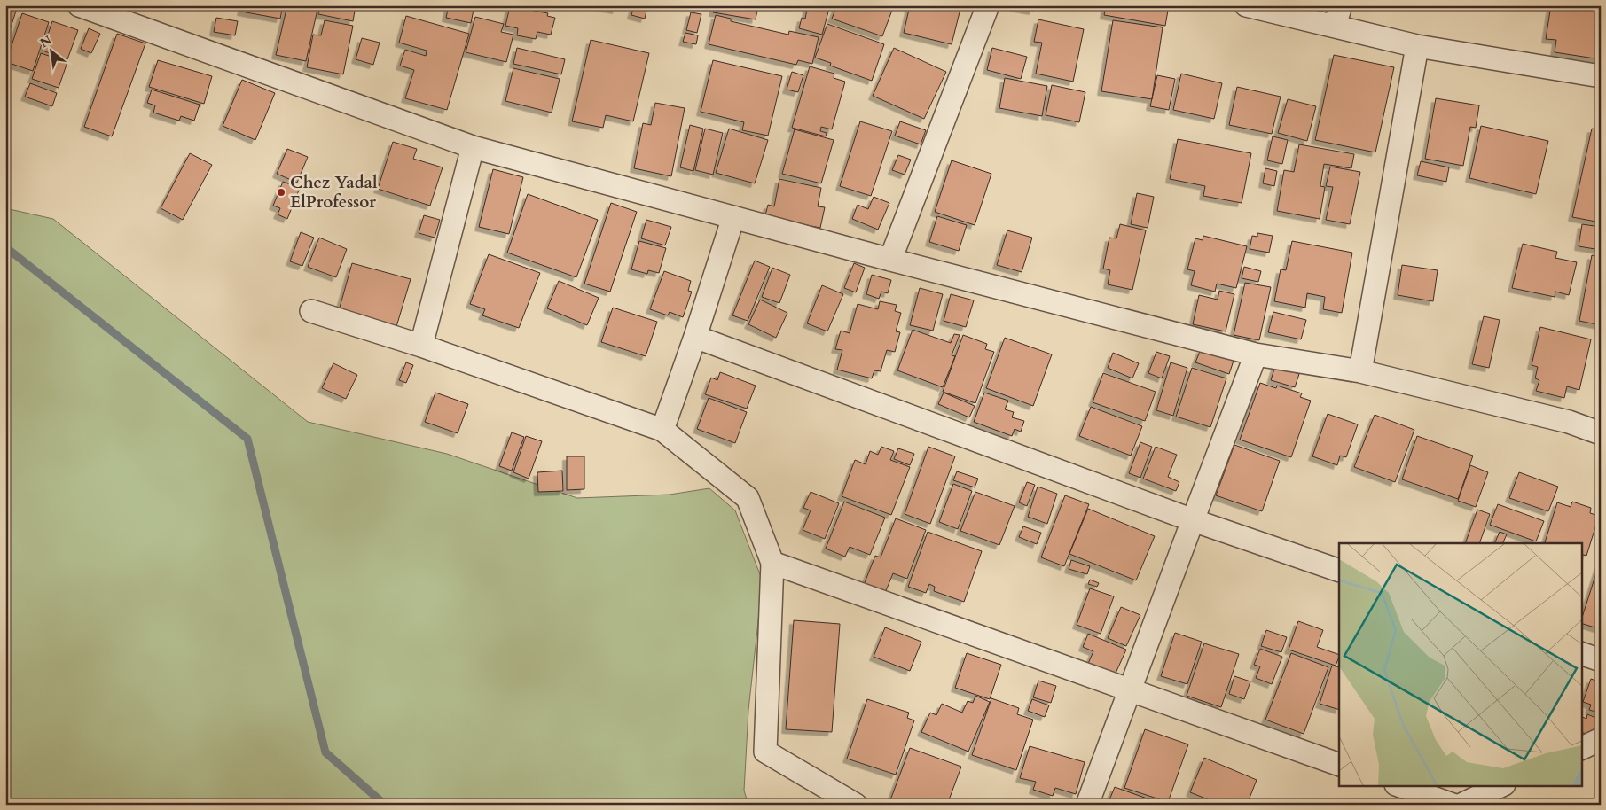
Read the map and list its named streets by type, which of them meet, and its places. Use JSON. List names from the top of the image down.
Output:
{
  "places": ["Chez Yadal ElProfessor"],
  "north": "top left"
}
